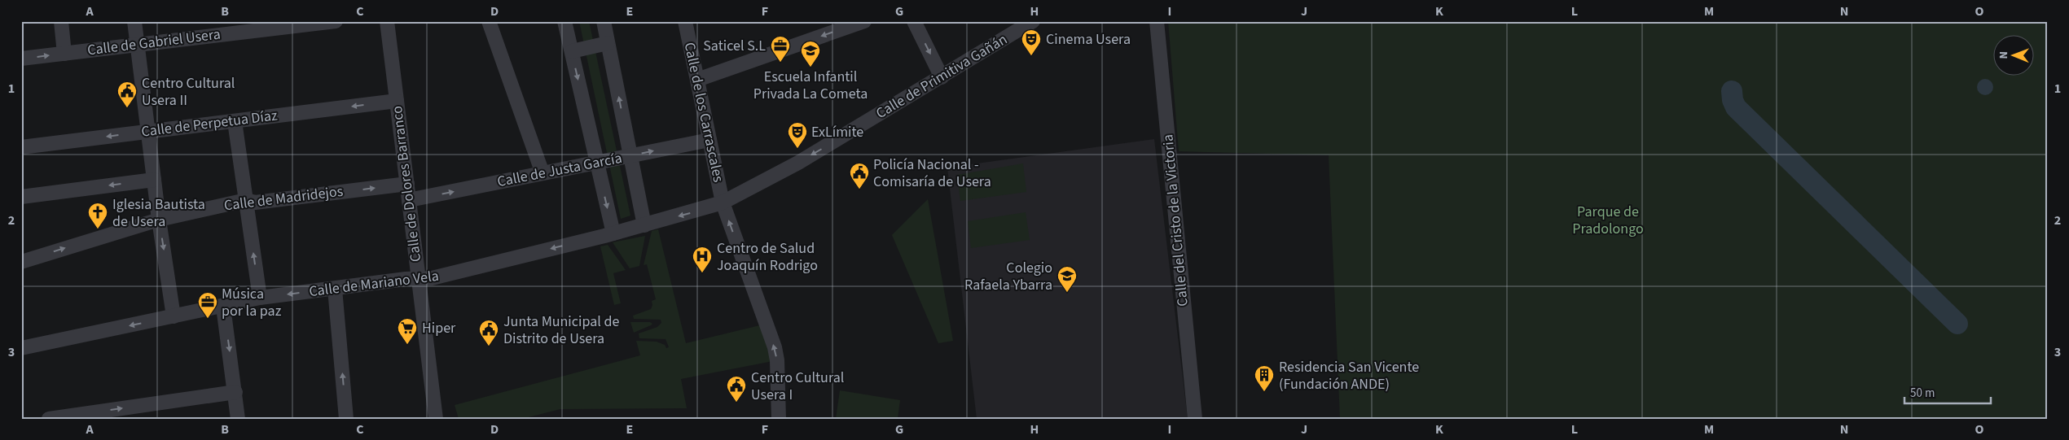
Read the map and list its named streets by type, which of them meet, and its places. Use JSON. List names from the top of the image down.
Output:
{
  "streets": {
    "street": [
      "Calle de Gabriel Usera",
      "Calle de Primitiva Gañán",
      "Calle de los Carrascales",
      "Calle de Perpetua Díaz",
      "Calle de Justa García",
      "Calle de Dolores Barranco",
      "Calle de Madridejos",
      "Calle del Cristo de la Victoria",
      "Calle de Mariano Vela"
    ]
  },
  "crossings": [
    ["Calle de Primitiva Gañán", "Calle de los Carrascales"],
    ["Calle de Primitiva Gañán", "Calle de Mariano Vela"],
    ["Calle de los Carrascales", "Calle de Justa García"],
    ["Calle de los Carrascales", "Calle de Mariano Vela"],
    ["Calle de Perpetua Díaz", "Calle de Dolores Barranco"],
    ["Calle de Justa García", "Calle de Dolores Barranco"],
    ["Calle de Dolores Barranco", "Calle de Madridejos"],
    ["Calle de Dolores Barranco", "Calle de Mariano Vela"]
  ],
  "one_way": ["Calle de los Carrascales", "Calle de Justa García", "Calle de Mariano Vela"],
  "parks": ["Parque de Pradolongo"],
  "places": {
    "theatre": ["Cinema Usera", "ExLímite"],
    "office": ["Saticel S.L", "Música por la paz"],
    "school or university": ["Escuela Infantil Privada La Cometa", "Colegio Rafaela Ybarra"],
    "public building": [
      "Centro Cultural Usera II",
      "Policía Nacional - Comisaría de Usera",
      "Junta Municipal de Distrito de Usera",
      "Centro Cultural Usera I"
    ],
    "church": ["Iglesia Bautista de Usera"],
    "hospital": ["Centro de Salud Joaquín Rodrigo"],
    "supermarket": ["Hiper"],
    "building": ["Residencia San Vicente (Fundación ANDE)"]
  },
  "scale_bar": "50 m",
  "north": "left",
  "grid": {
    "columns": [
      "A",
      "B",
      "C",
      "D",
      "E",
      "F",
      "G",
      "H",
      "I",
      "J",
      "K",
      "L",
      "M",
      "N",
      "O"
    ],
    "rows": ["1", "2", "3"]
  }
}
